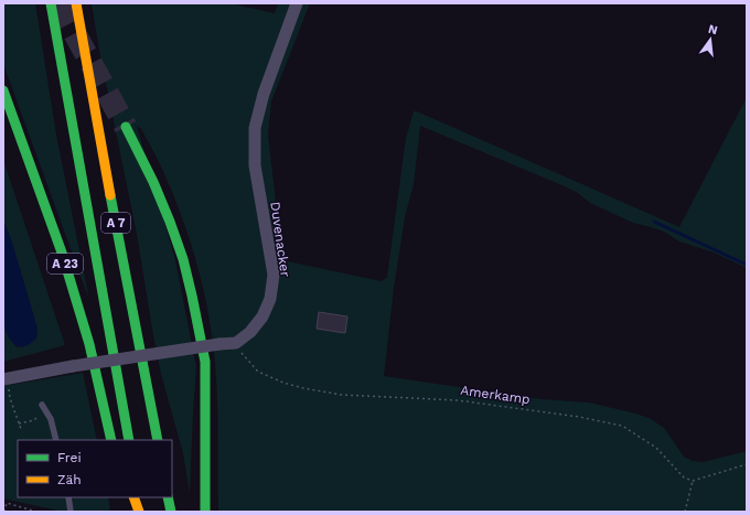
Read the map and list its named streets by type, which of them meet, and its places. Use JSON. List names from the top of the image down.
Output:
{
  "streets": {
    "highway": ["A 7", "A 23"],
    "street": ["Duvenacker"],
    "path": ["Amerkamp"]
  },
  "crossings": [
    ["Duvenacker", "Amerkamp"]
  ],
  "legend": ["Frei", "Zäh"],
  "north": "top"
}
